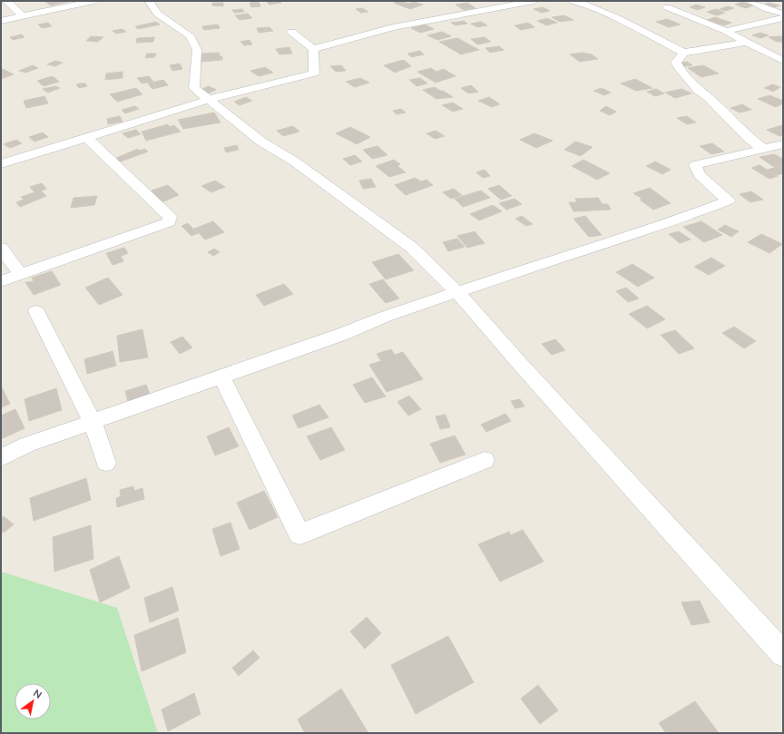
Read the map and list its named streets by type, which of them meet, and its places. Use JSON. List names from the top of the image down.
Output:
{
  "north": "top right"
}
